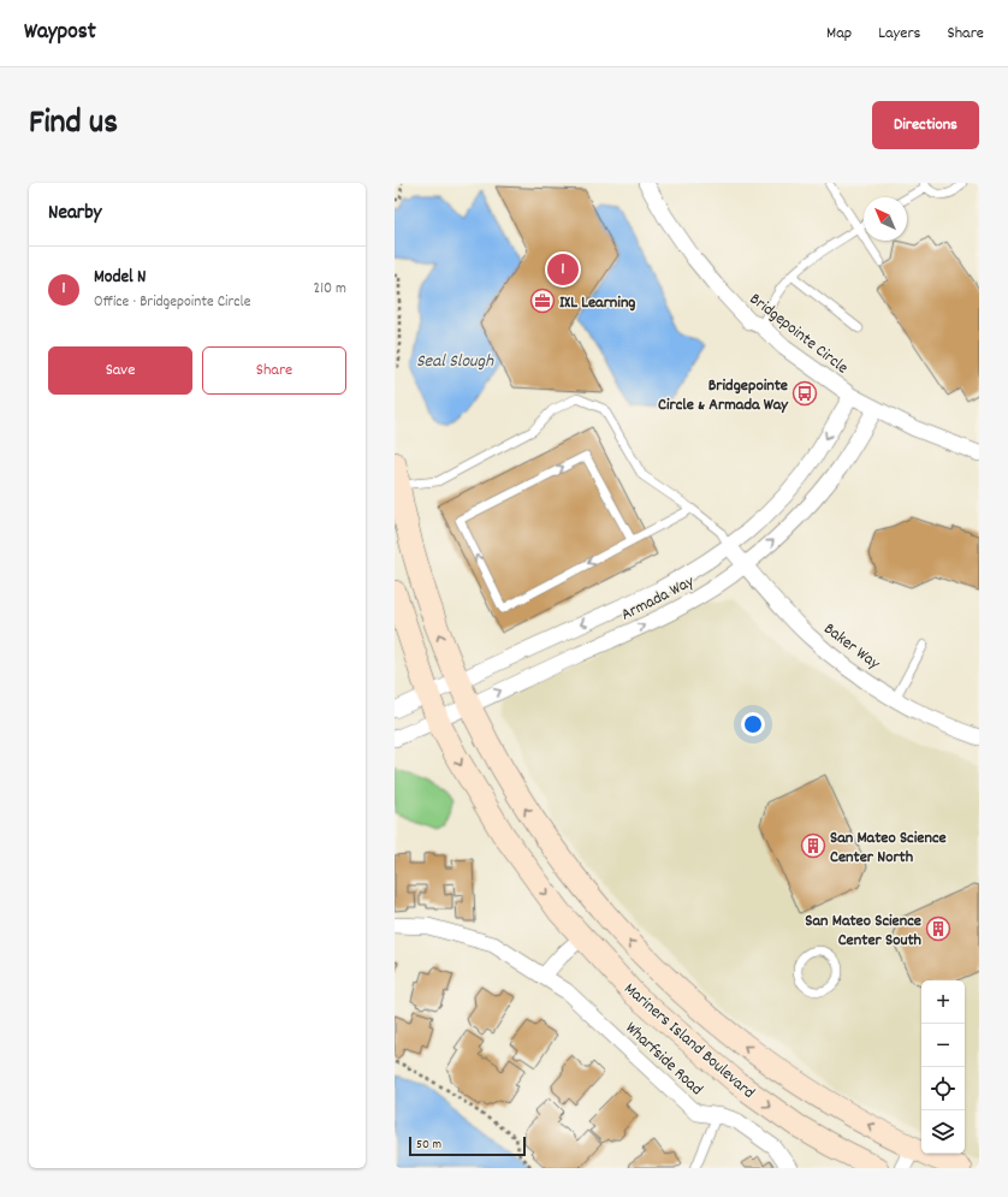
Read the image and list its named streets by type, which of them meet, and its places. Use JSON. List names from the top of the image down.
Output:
{
  "streets": {
    "main road": ["Mariners Island Boulevard"],
    "street": [
      "Bridgepointe Circle",
      "Armada Way",
      "Baker Way",
      "Wharfside Road"
    ]
  },
  "crossings": [
    ["Bridgepointe Circle", "Armada Way"],
    ["Armada Way", "Baker Way"],
    ["Armada Way", "Mariners Island Boulevard"]
  ],
  "water": ["Seal Slough"],
  "places": {
    "office": ["IXL Learning"],
    "bus stop": ["Bridgepointe Circle & Armada Way"],
    "building": ["San Mateo Science Center North", "San Mateo Science Center South"]
  },
  "scale_bar": "50 m",
  "north": "top left",
  "page": {
    "header": "Waypost",
    "nav": ["Map", "Layers", "Share"],
    "title": "Find us",
    "buttons": [
      "Directions",
      ["Save", "Share"]
    ],
    "heading": "Nearby",
    "list": [
      {
        "mark": "1",
        "name": "Model N",
        "note": "Office · Bridgepointe Circle",
        "value": "210 m"
      }
    ],
    "pins": "1",
    "map_buttons": ["+", "−"],
    "scale": "50 m"
  }
}
